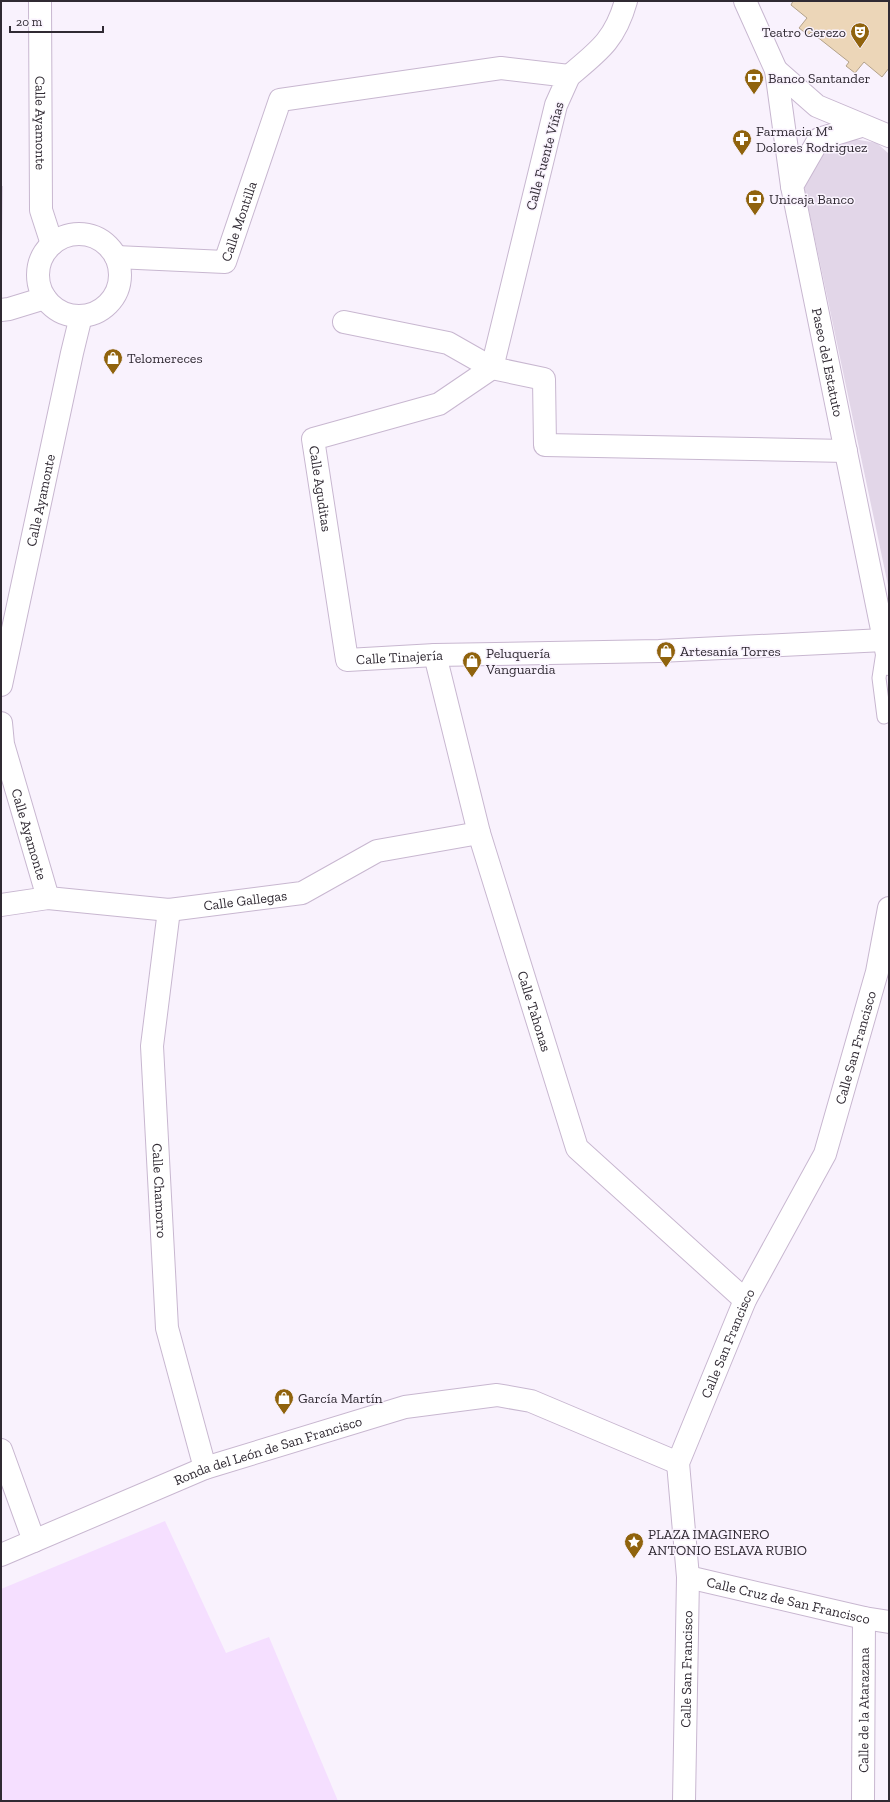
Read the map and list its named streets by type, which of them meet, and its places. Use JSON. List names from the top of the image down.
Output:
{
  "streets": {
    "street": [
      "Calle Ayamonte",
      "Calle Fuente Viñas",
      "Calle Montilla",
      "Paseo del Estatuto",
      "Calle Aguditas",
      "Calle Tinajería",
      "Calle Gallegas",
      "Calle Tahonas",
      "Calle San Francisco",
      "Calle Chamorro",
      "Ronda del León de San Francisco",
      "Calle Cruz de San Francisco",
      "Calle de la Atarazana"
    ]
  },
  "crossings": [
    ["Calle Ayamonte", "Calle Montilla"],
    ["Calle Ayamonte", "Calle Gallegas"],
    ["Calle Fuente Viñas", "Calle Montilla"],
    ["Calle Fuente Viñas", "Calle Aguditas"],
    ["Paseo del Estatuto", "Calle Tinajería"],
    ["Calle Aguditas", "Calle Tinajería"],
    ["Calle Tinajería", "Calle Tahonas"],
    ["Calle Gallegas", "Calle Tahonas"],
    ["Calle Gallegas", "Calle Chamorro"],
    ["Calle Tahonas", "Calle San Francisco"],
    ["Calle San Francisco", "Ronda del León de San Francisco"],
    ["Calle San Francisco", "Calle Cruz de San Francisco"],
    ["Calle Chamorro", "Ronda del León de San Francisco"],
    ["Calle Cruz de San Francisco", "Calle de la Atarazana"]
  ],
  "places": {
    "theatre": ["Teatro Cerezo"],
    "bank": ["Banco Santander", "Unicaja Banco"],
    "pharmacy": ["Farmacia Mª Dolores Rodriguez"],
    "shop": [
      "Telomereces",
      "Artesanía Torres",
      "Peluquería Vanguardia",
      "García Martín"
    ],
    "place": ["PLAZA IMAGINERO ANTONIO ESLAVA RUBIO"]
  },
  "scale_bar": "20 m"
}
